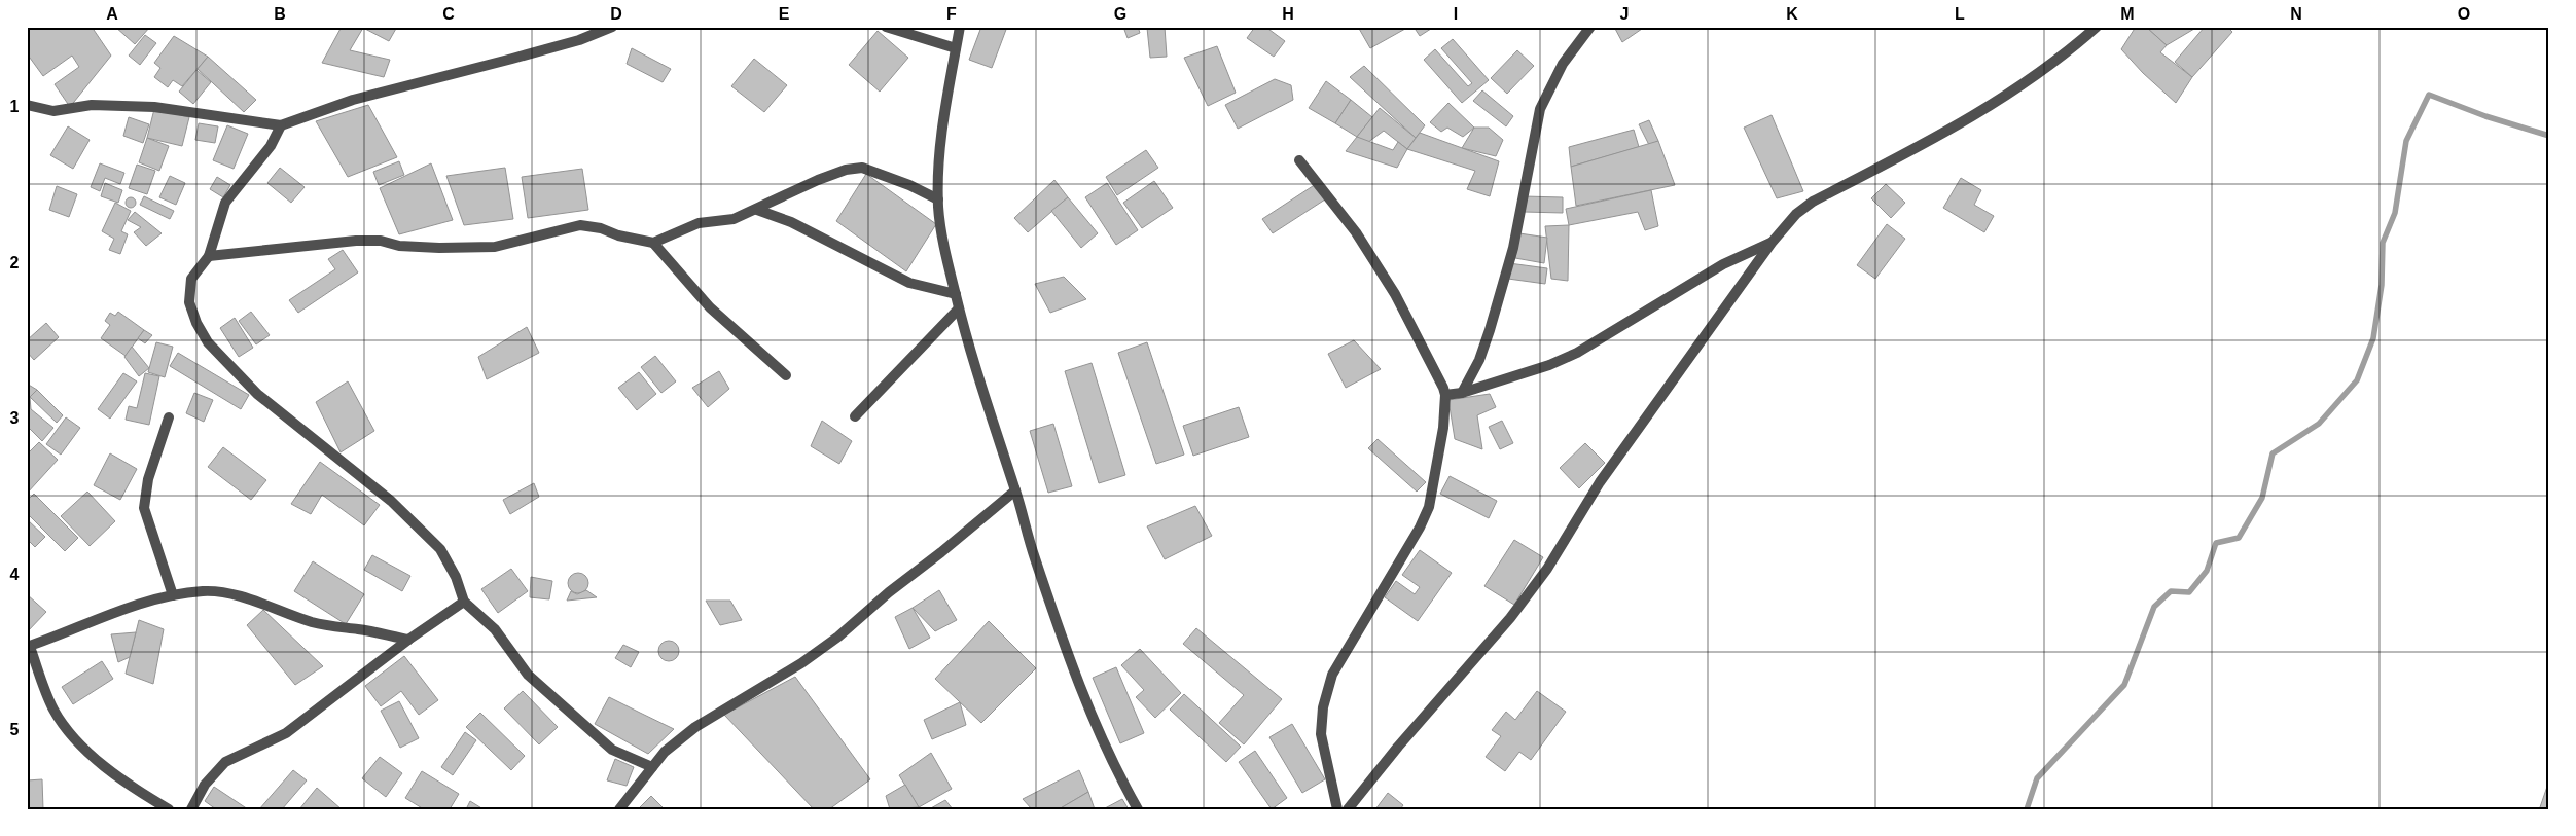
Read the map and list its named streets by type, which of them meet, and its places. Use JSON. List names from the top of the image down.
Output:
{
  "grid": {
    "columns": [
      "A",
      "B",
      "C",
      "D",
      "E",
      "F",
      "G",
      "H",
      "I",
      "J",
      "K",
      "L",
      "M",
      "N",
      "O"
    ],
    "rows": [
      "1",
      "2",
      "3",
      "4",
      "5"
    ]
  }
}
